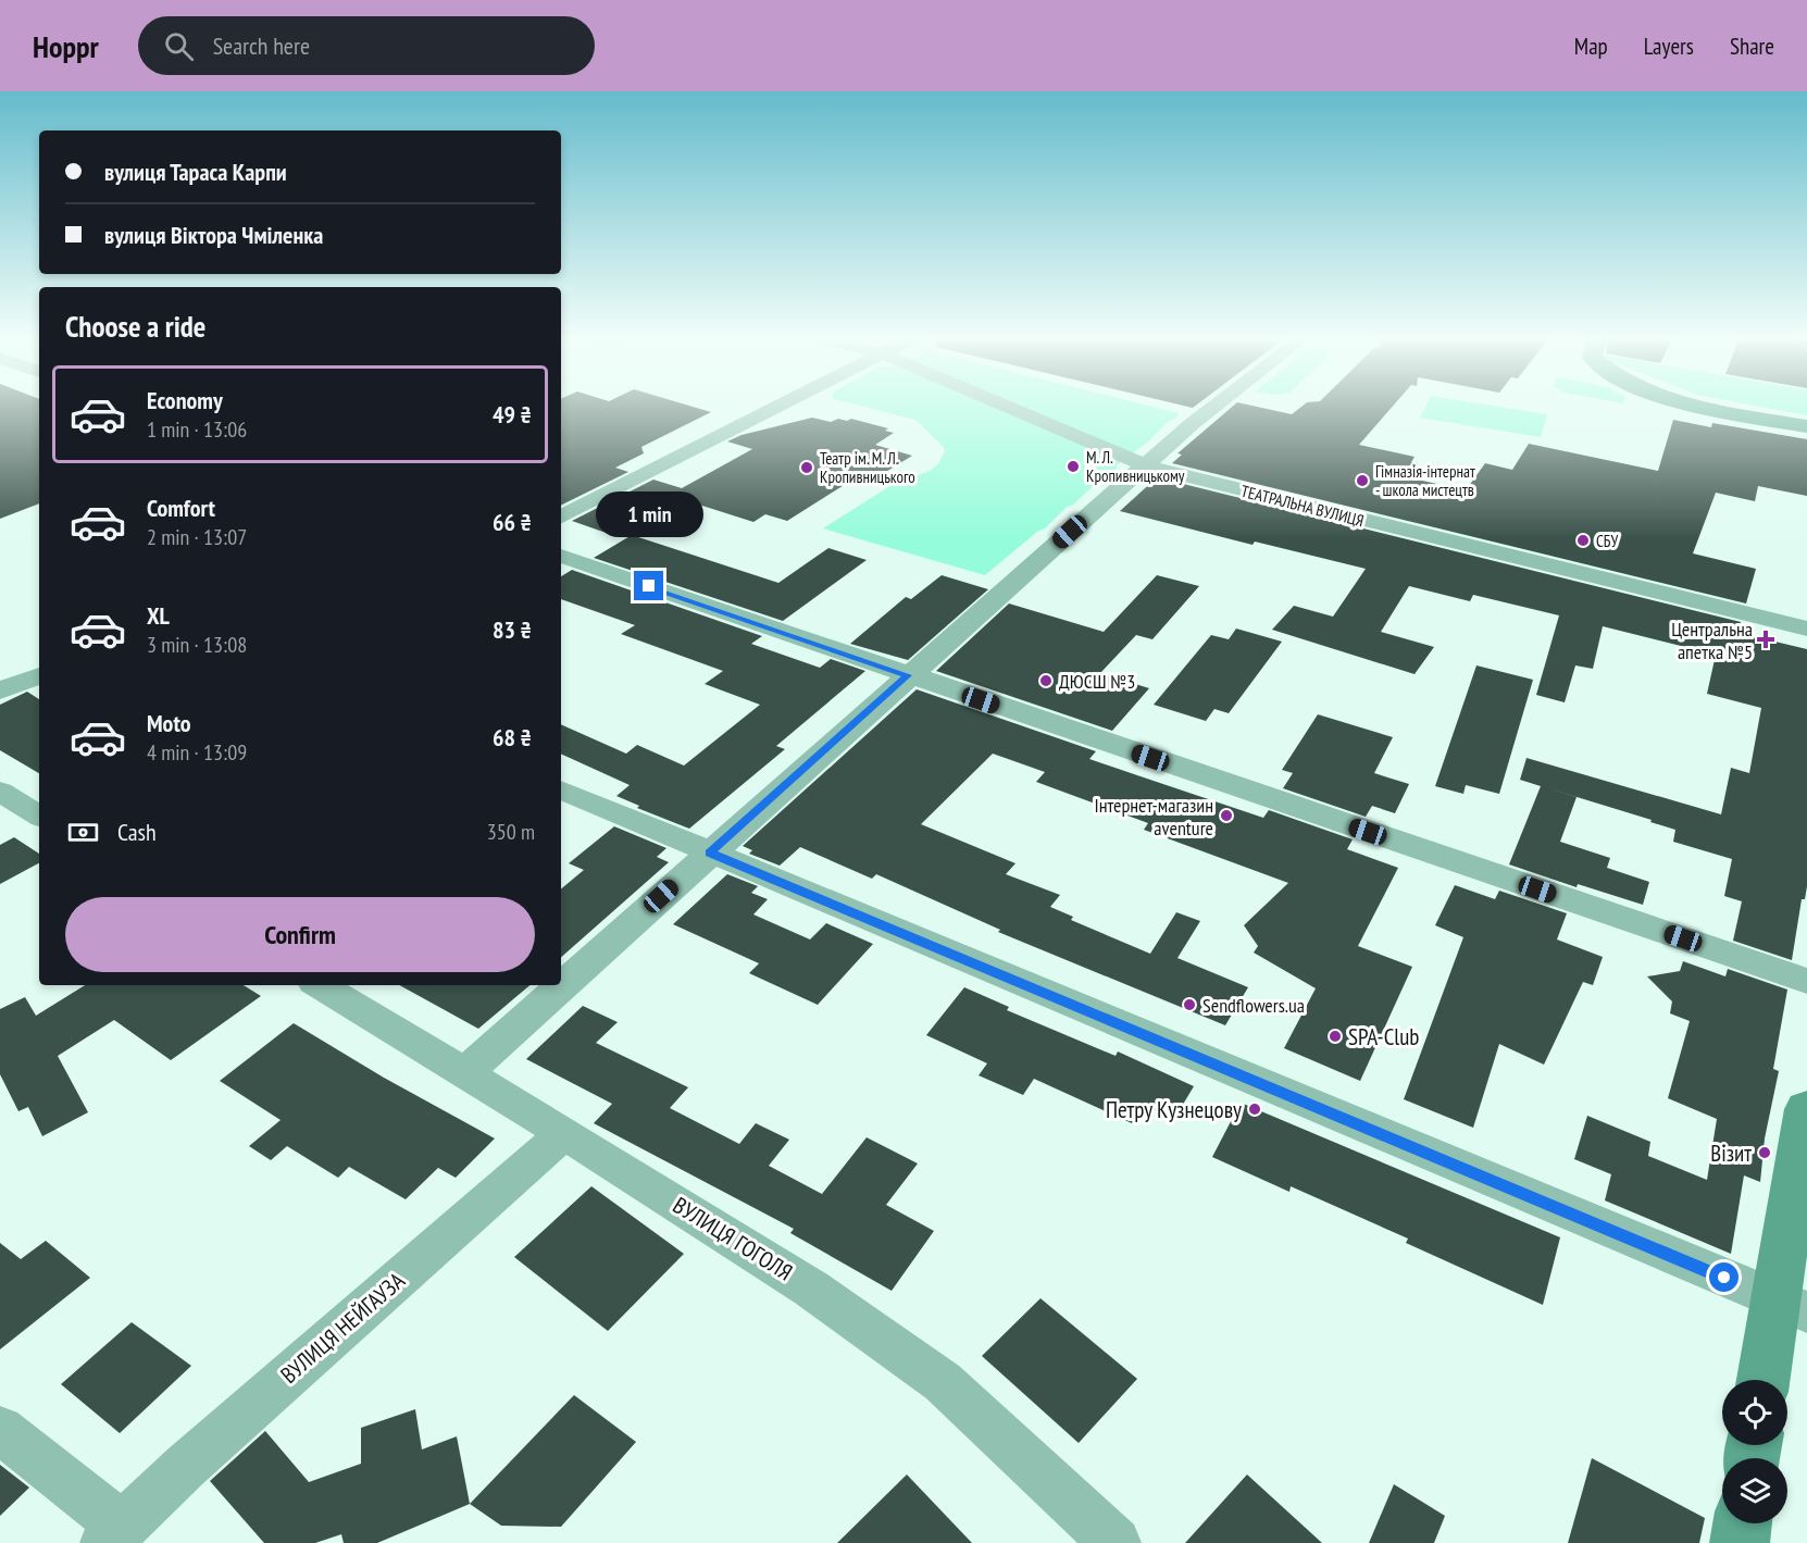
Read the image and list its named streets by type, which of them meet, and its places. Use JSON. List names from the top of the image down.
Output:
{
  "streets": {
    "street": ["ТЕАТРАЛЬНА ВУЛИЦЯ", "ВУЛИЦЯ ГОГОЛЯ", "ВУЛИЦЯ НЕЙГАУЗА"]
  },
  "crossings": [
    ["ВУЛИЦЯ ГОГОЛЯ", "ВУЛИЦЯ НЕЙГАУЗА"]
  ],
  "places": {
    "other": [
      "М. Л. Кропивницькому",
      "Театр ім. М. Л. Кропивницького",
      "Гімназія-інтернат - школа мистецтв",
      "СБУ",
      "ДЮСШ №3",
      "Інтернет-магазин aventure",
      "Sendflowers.ua",
      "SPA-Club",
      "Петру Кузнецову",
      "Візит"
    ],
    "health": ["Центральна апетка №5"]
  },
  "page": {
    "header": "Hoppr",
    "search": "Search here",
    "nav": ["Map", "Layers", "Share"],
    "banner": ["вулиця Тараса Карпи", "вулиця Віктора Чміленка"],
    "heading": "Choose a ride",
    "list": [
      {
        "name": "Economy",
        "note": "1 min · 13:06",
        "value": "49 ₴"
      },
      {
        "name": "Comfort",
        "note": "2 min · 13:07",
        "value": "66 ₴"
      },
      {
        "name": "XL",
        "note": "3 min · 13:08",
        "value": "83 ₴"
      },
      {
        "name": "Moto",
        "note": "4 min · 13:09",
        "value": "68 ₴"
      }
    ],
    "bubble": "1 min",
    "pay": ["Cash", "350 m"],
    "buttons": "Confirm"
  }
}
